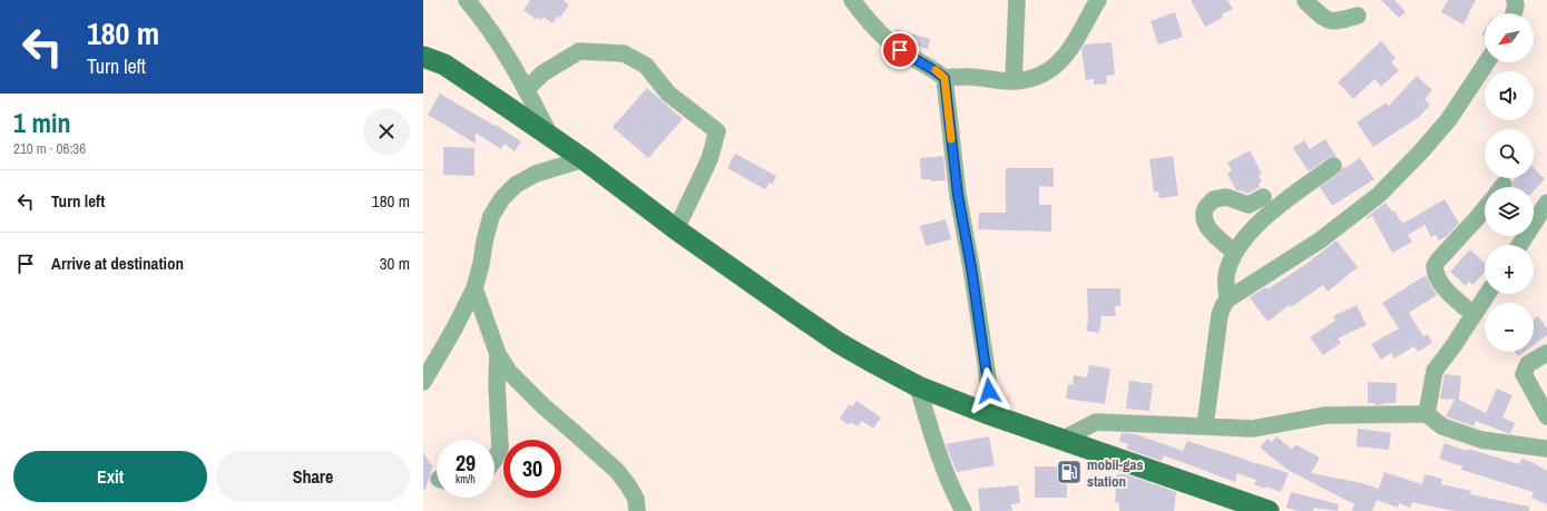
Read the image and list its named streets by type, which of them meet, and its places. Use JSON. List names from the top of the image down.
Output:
{
  "places": {
    "fuel station": ["mobil-gas station"]
  },
  "north": "bottom left",
  "page": {
    "turn": ["180 m", "Turn left"],
    "map_buttons": ["+", "−"],
    "heading": ["1 min", "210 m · 06:36"],
    "list": [
      {
        "name": "Turn left",
        "value": "180 m"
      },
      {
        "name": "Arrive at destination",
        "value": "30 m"
      }
    ],
    "speed": "29 km/h",
    "limit": "30",
    "buttons": ["Exit", "Share"]
  }
}
